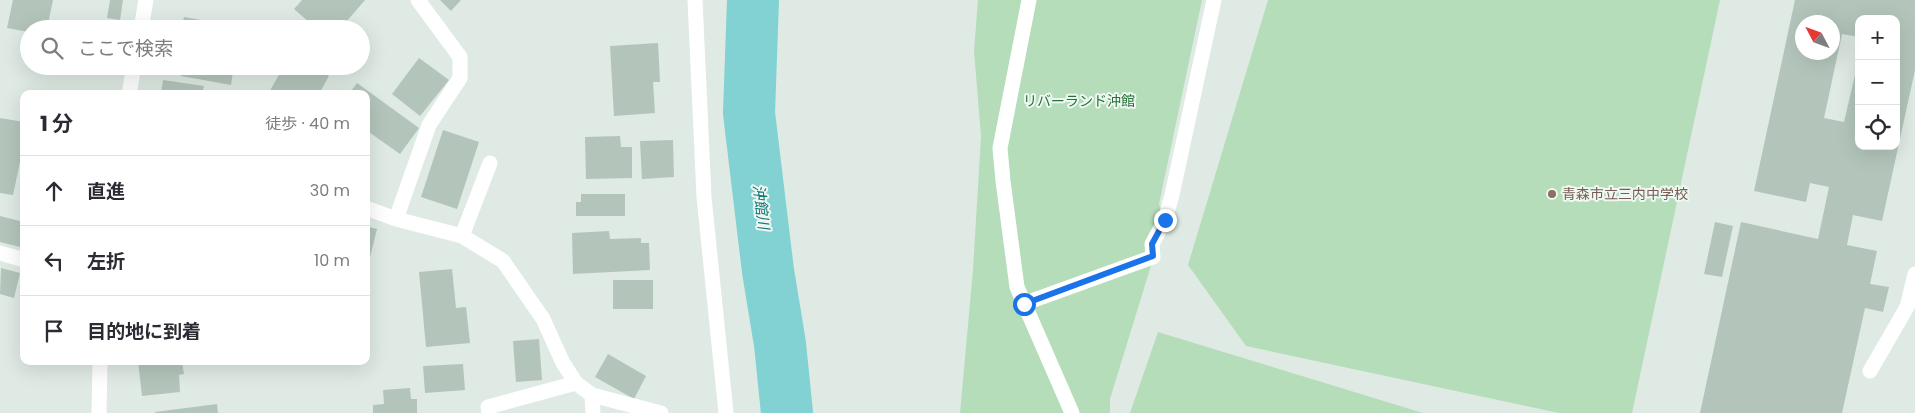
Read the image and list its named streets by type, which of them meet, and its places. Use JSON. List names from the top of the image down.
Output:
{
  "water": ["沖館川"],
  "parks": ["リバーランド沖館"],
  "places": ["青森市立三内中学校"],
  "north": "top left",
  "page": {
    "map_buttons": ["+", "−"],
    "search": "ここで検索",
    "heading": ["1 分", "徒歩 · 40 m"],
    "list": [
      ["直進", "30 m"],
      ["左折", "10 m"],
      "目的地に到着"
    ]
  }
}
